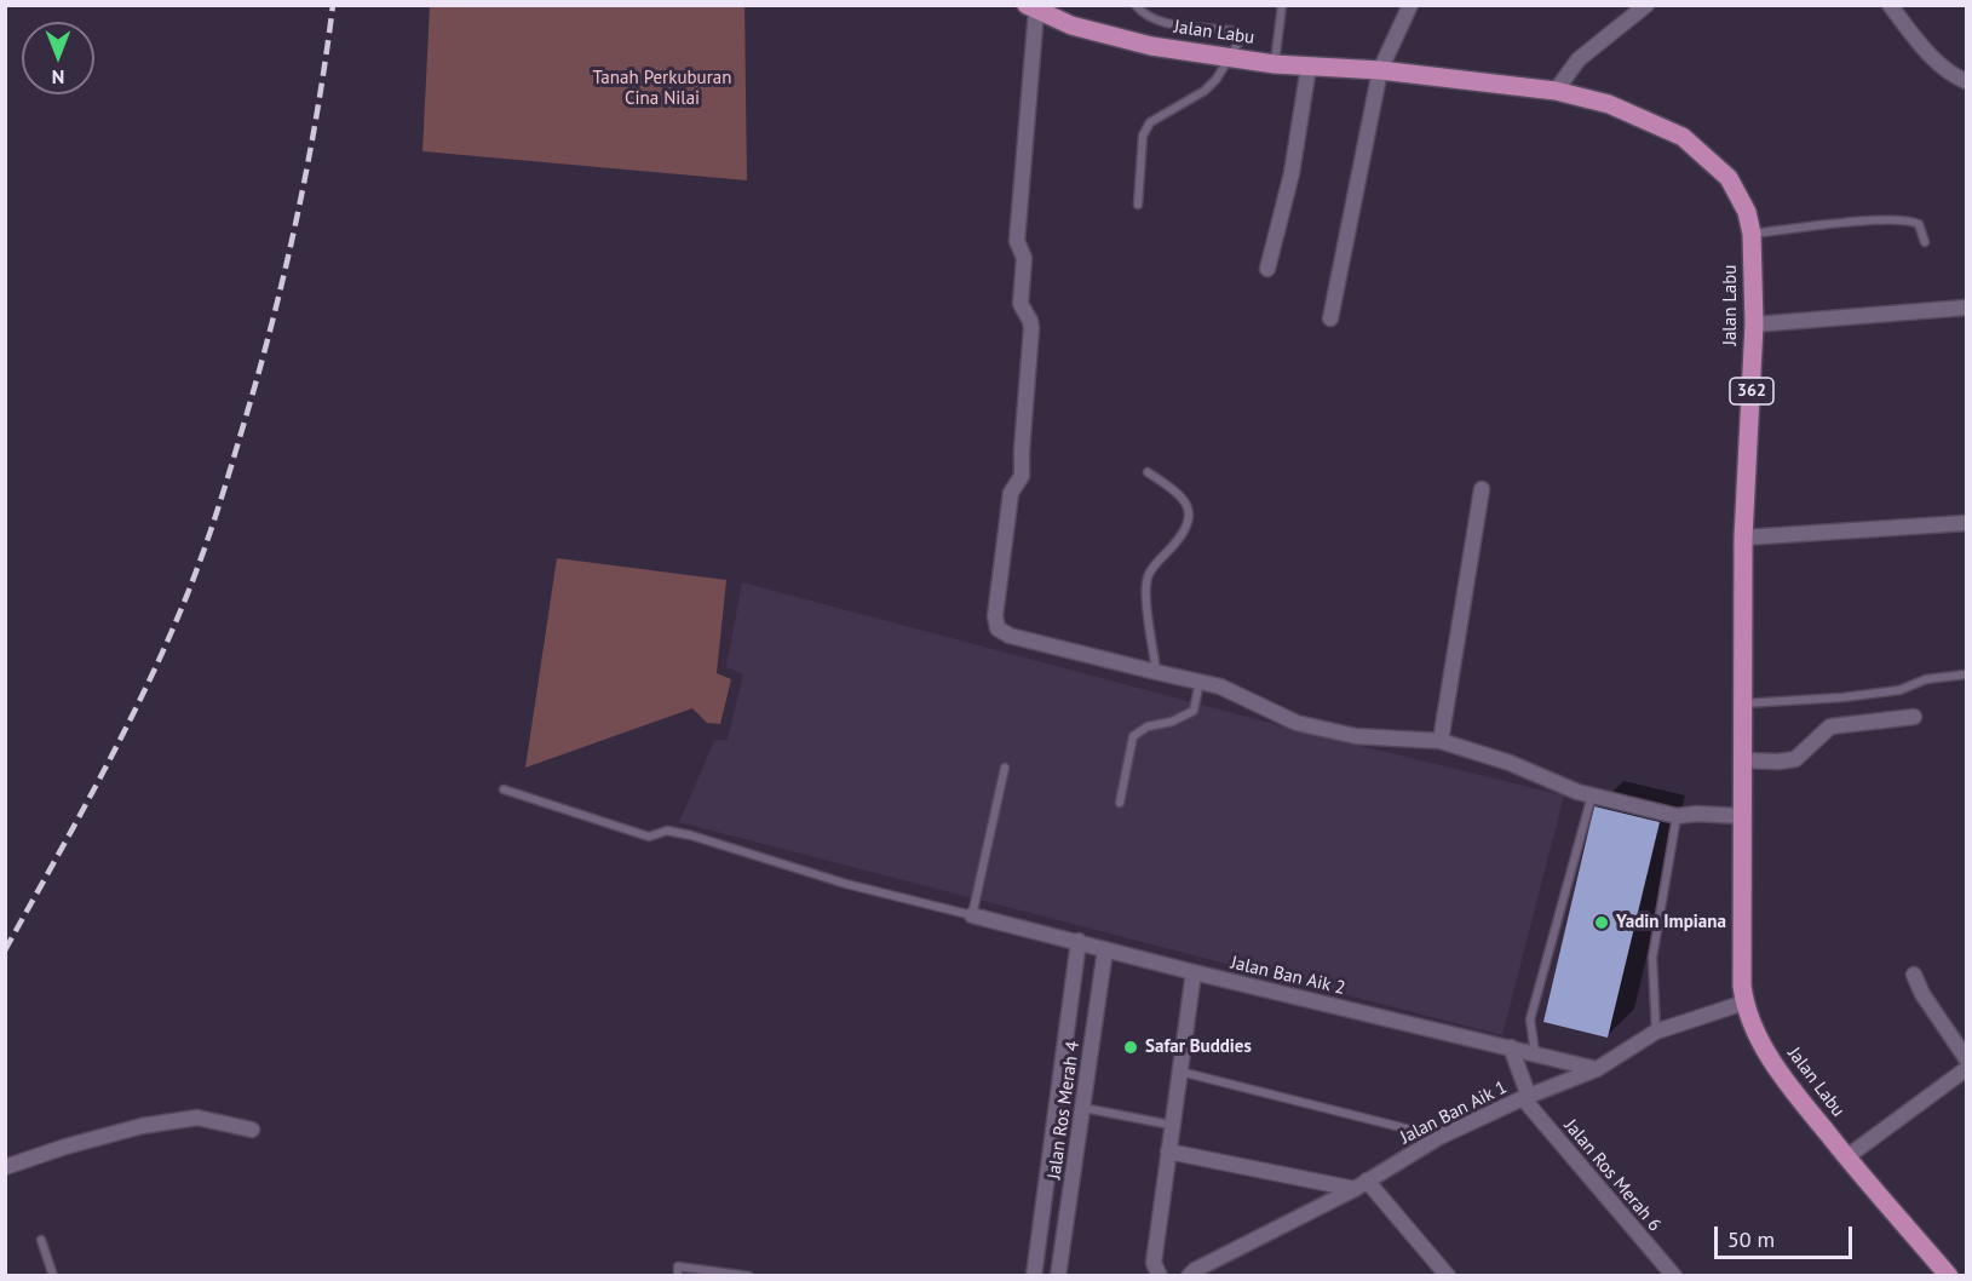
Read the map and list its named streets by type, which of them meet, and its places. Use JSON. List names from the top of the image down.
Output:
{
  "streets": {
    "main road": ["Jalan Labu", "362"],
    "street": [
      "Jalan Ban Aik 2",
      "Jalan Ros Merah 4",
      "Jalan Ban Aik 1",
      "Jalan Ros Merah 6"
    ]
  },
  "crossings": [
    ["Jalan Labu", "Jalan Ban Aik 1"],
    ["Jalan Ban Aik 2", "Jalan Ros Merah 4"],
    ["Jalan Ban Aik 2", "Jalan Ban Aik 1"],
    ["Jalan Ban Aik 1", "Jalan Ros Merah 6"]
  ],
  "parks": ["Tanah Perkuburan Cina Nilai"],
  "places": ["Yadin Impiana", "Safar Buddies"],
  "scale_bar": "50 m",
  "north": "bottom"
}
